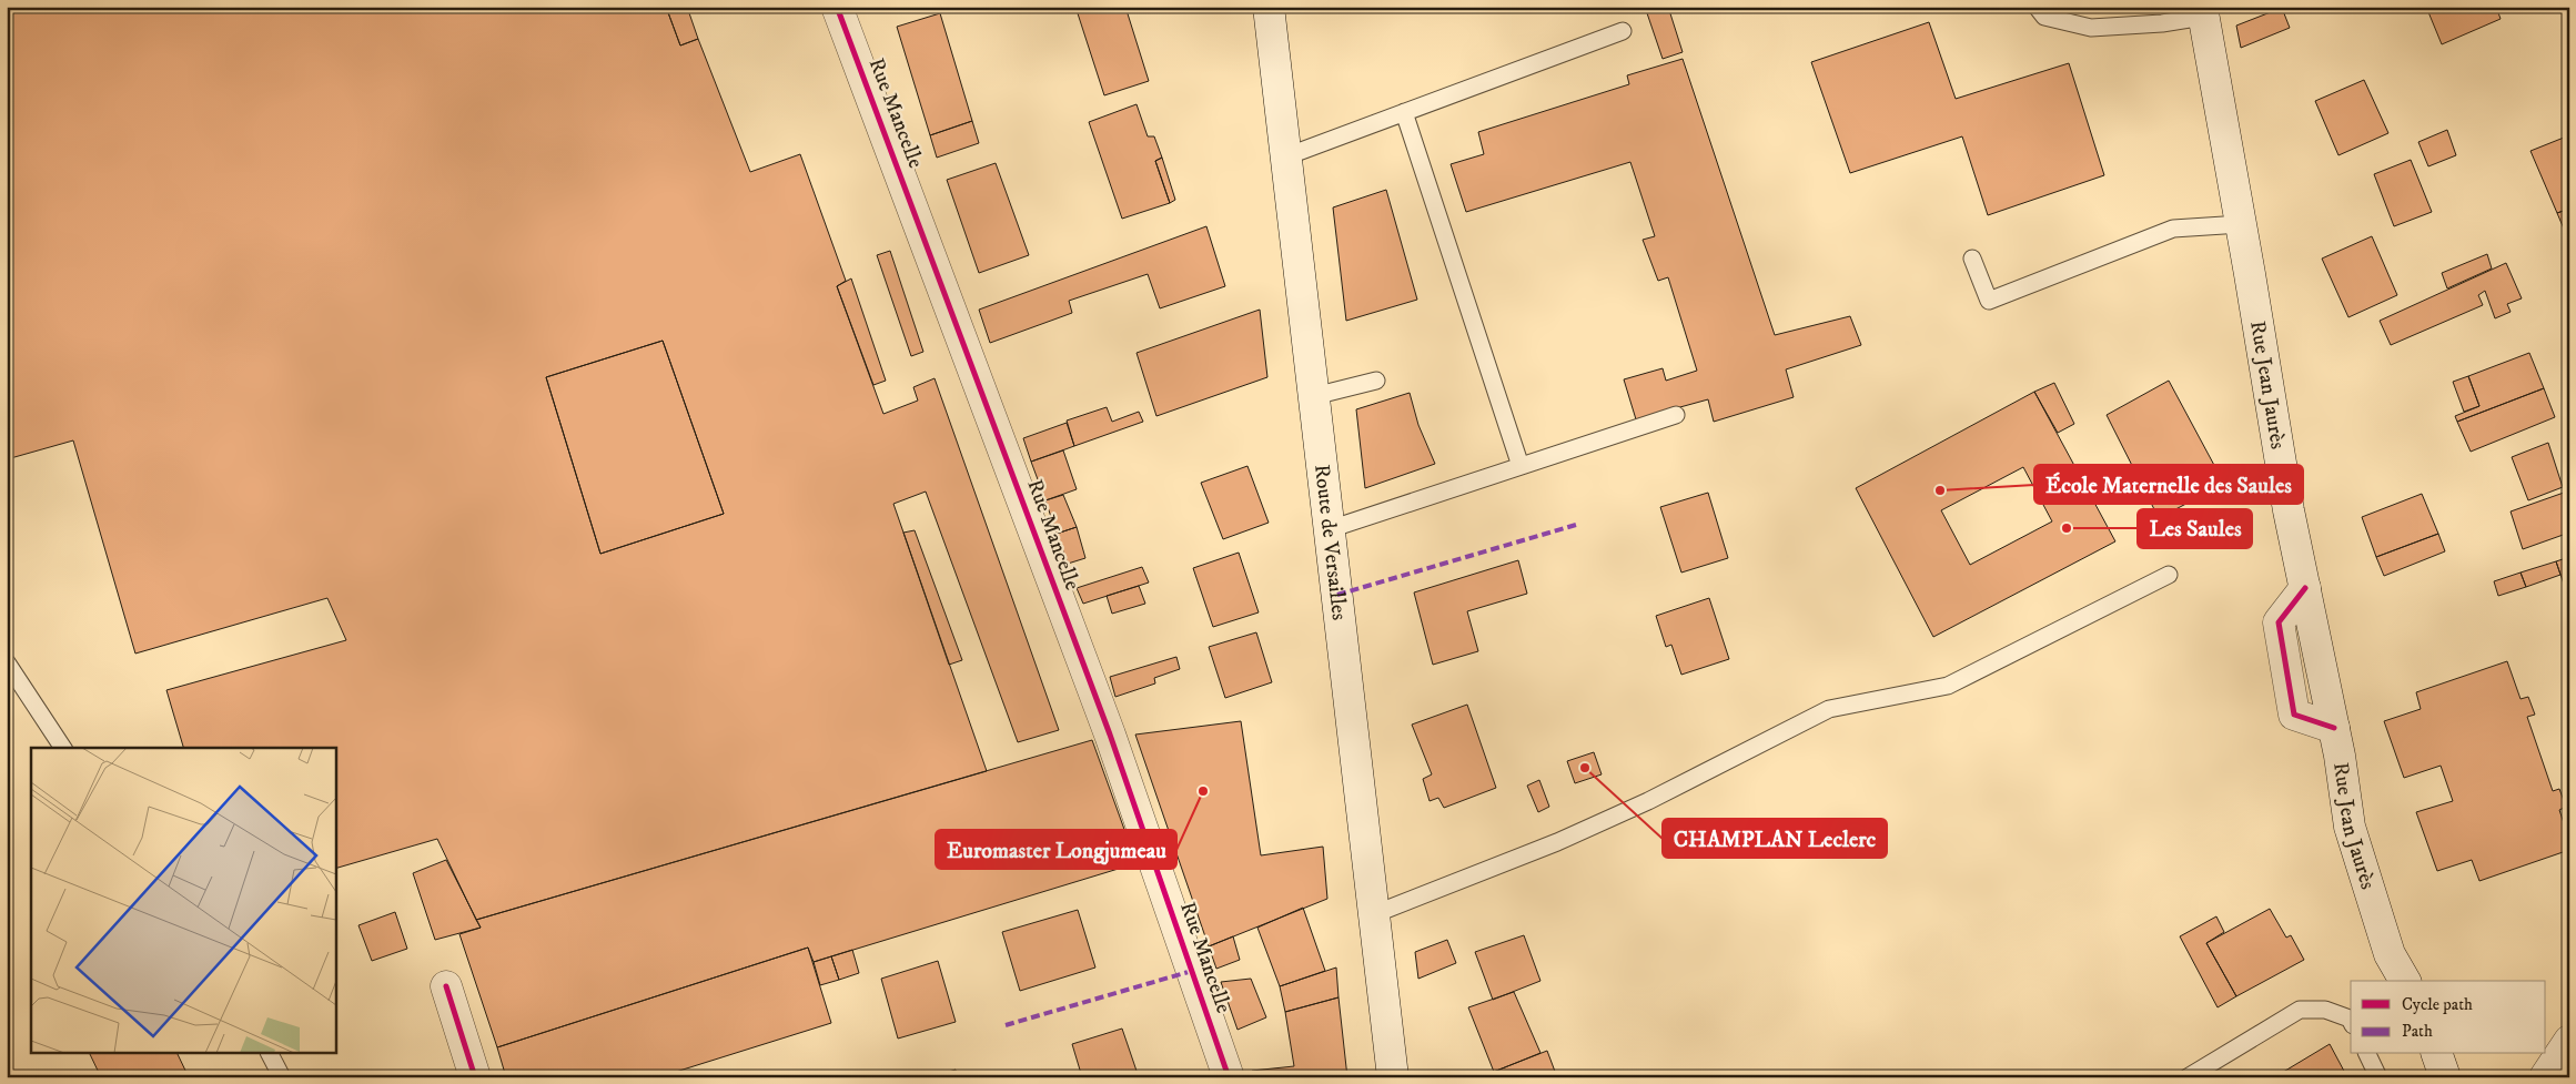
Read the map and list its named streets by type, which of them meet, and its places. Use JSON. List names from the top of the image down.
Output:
{
  "streets": {
    "main road": ["Rue Mancelle", "Rue Jean Jaurès", "Route de Versailles"]
  },
  "places": [
    "École Maternelle des Saules",
    "Les Saules",
    "CHAMPLAN Leclerc",
    "Euromaster Longjumeau"
  ],
  "legend": ["Cycle path", "Path"]
}
